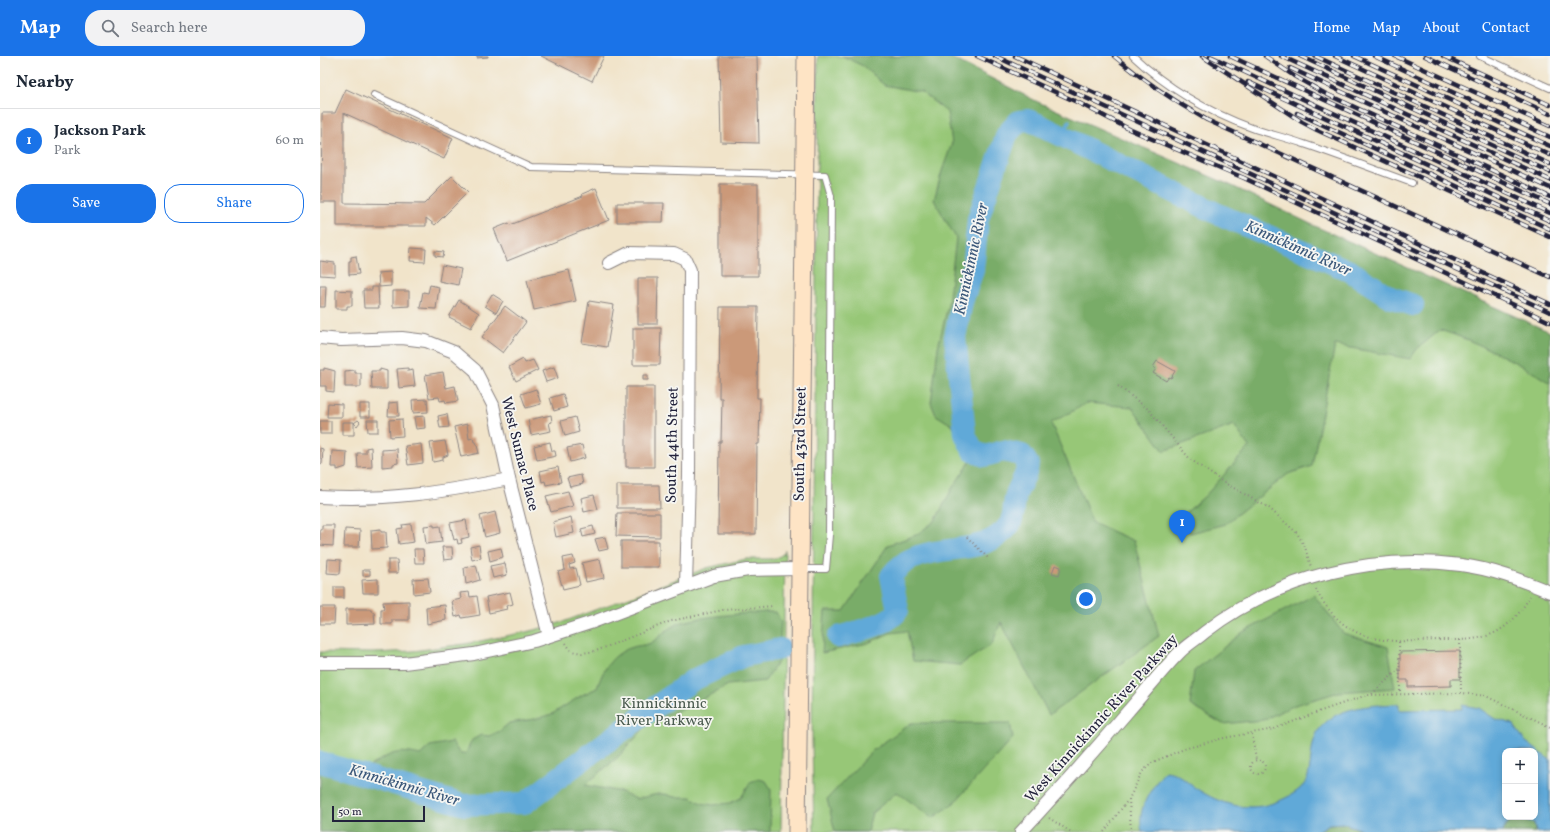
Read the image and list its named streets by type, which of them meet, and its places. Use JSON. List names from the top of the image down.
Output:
{
  "streets": {
    "main road": ["South 43rd Street"],
    "street": ["South 44th Street", "West Sumac Place", "West Kinnickinnic River Parkway"]
  },
  "water": ["Kinnickinnic River"],
  "parks": ["Kinnickinnic River Parkway"],
  "scale_bar": "50 m",
  "page": {
    "header": "Map",
    "search": "Search here",
    "nav": [
      "Home",
      "Map",
      "About",
      "Contact"
    ],
    "heading": "Nearby",
    "list": [
      {
        "mark": "1",
        "name": "Jackson Park",
        "note": "Park",
        "value": "60 m"
      }
    ],
    "buttons": ["Save", "Share"],
    "pins": "1",
    "map_buttons": ["+", "−"],
    "scale": "50 m"
  }
}
